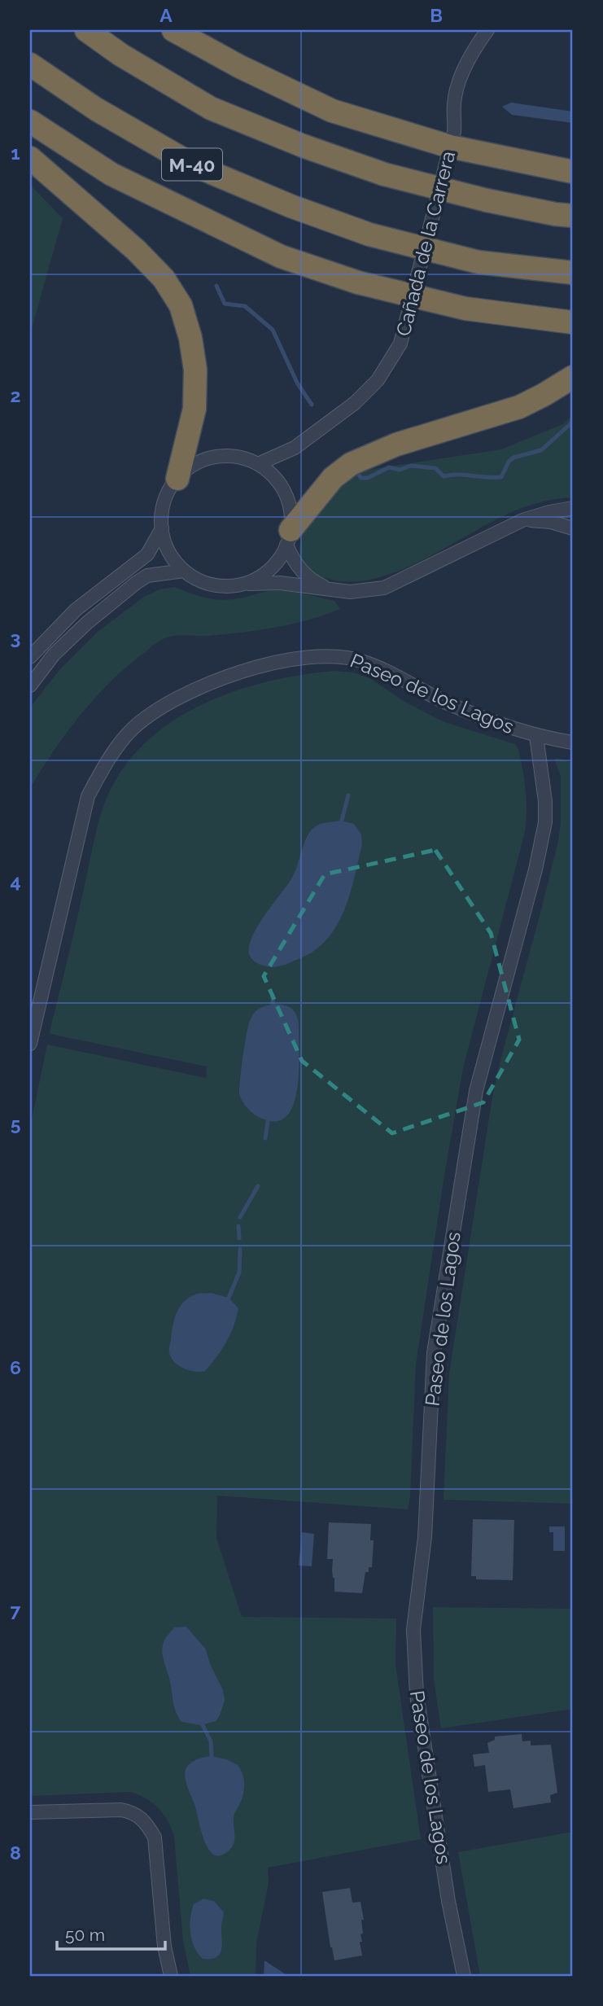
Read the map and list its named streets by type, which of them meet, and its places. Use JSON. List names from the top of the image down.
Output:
{
  "streets": {
    "highway": ["M-40"],
    "street": ["Cañada de la Carrera", "Paseo de los Lagos"]
  },
  "scale_bar": "50 m",
  "grid": {
    "columns": ["A", "B"],
    "rows": [
      "1",
      "2",
      "3",
      "4",
      "5",
      "6",
      "7",
      "8"
    ]
  }
}
